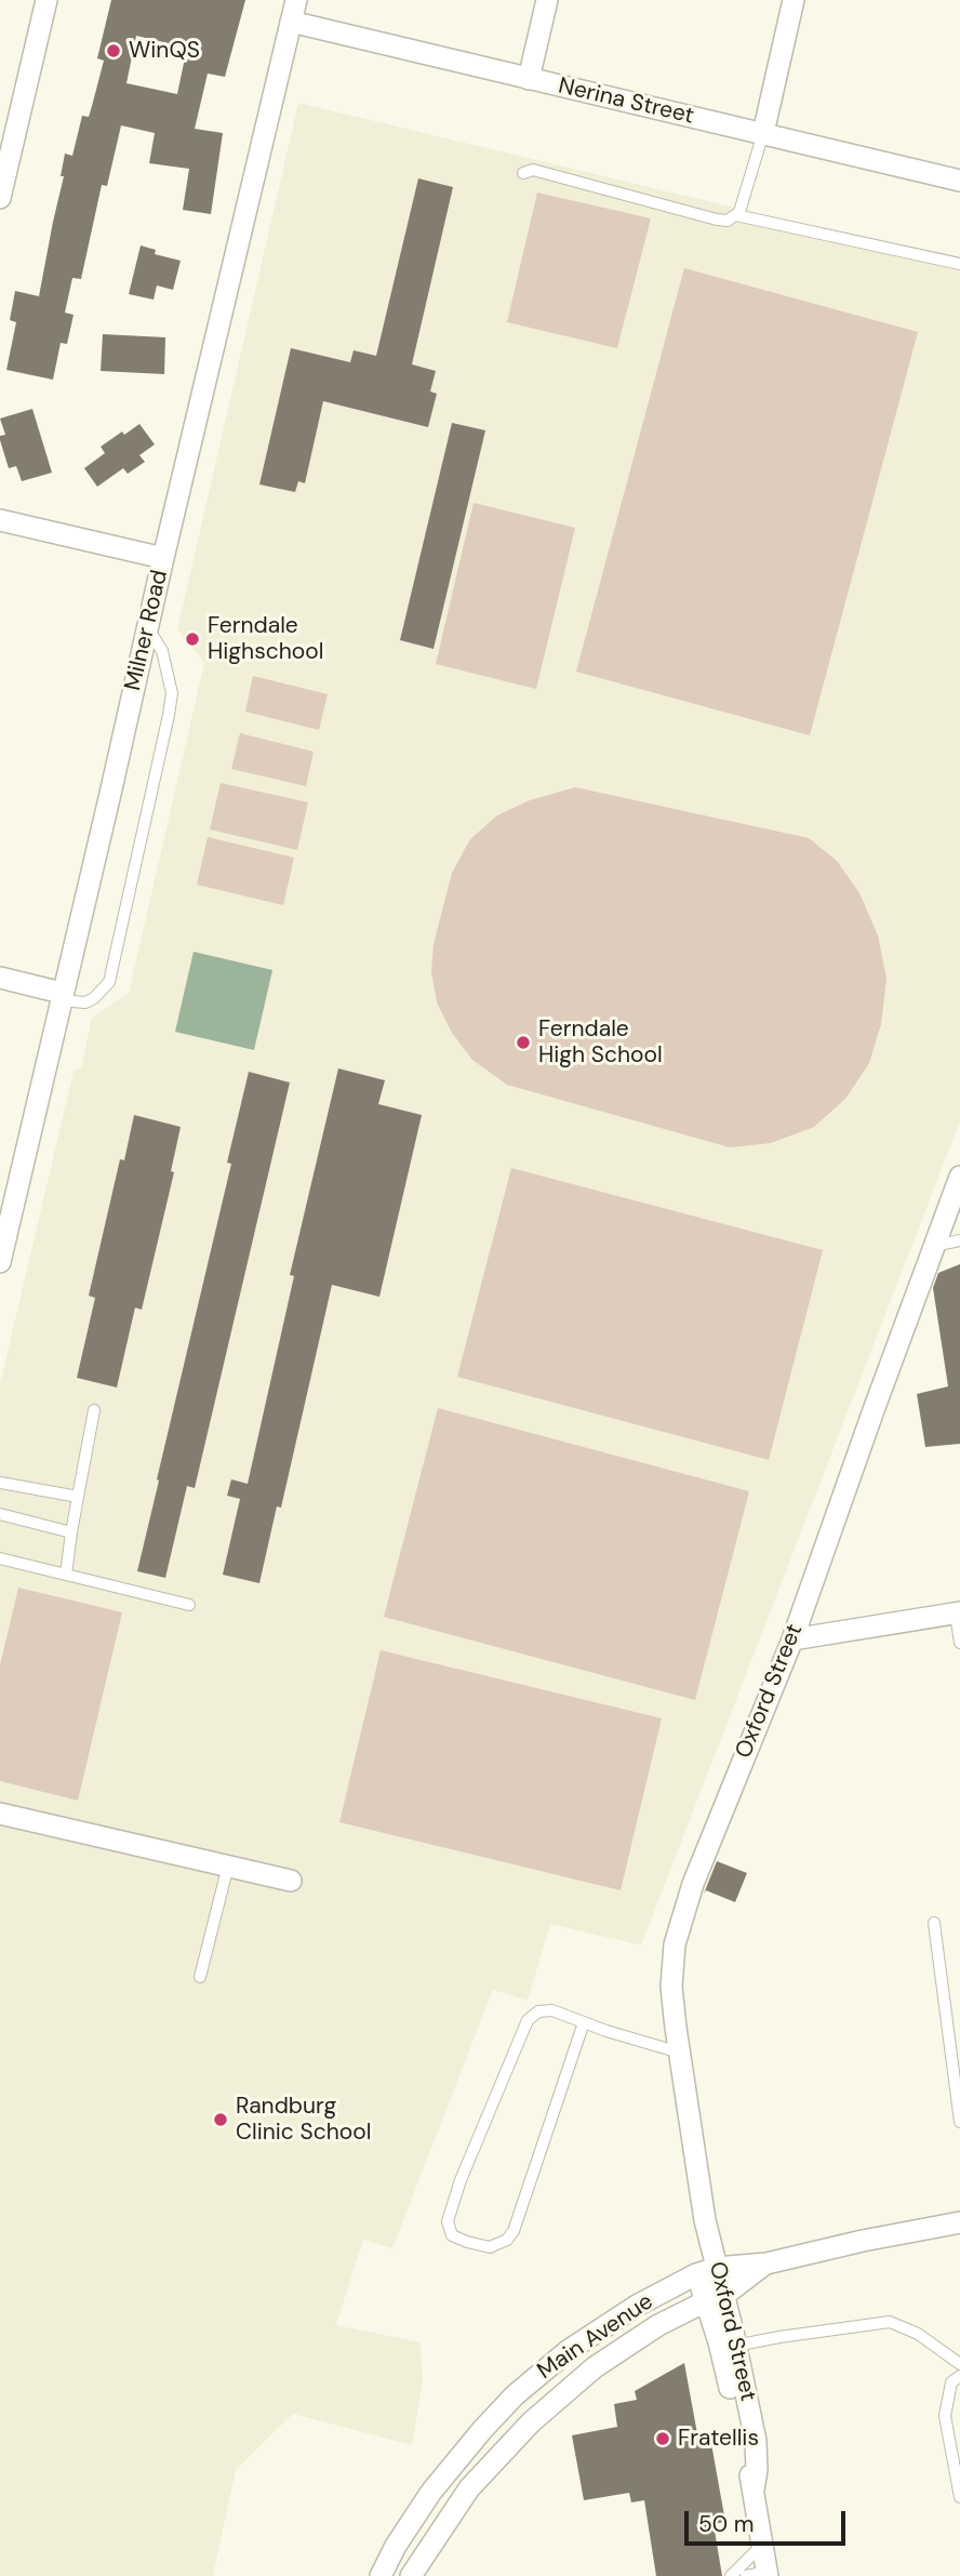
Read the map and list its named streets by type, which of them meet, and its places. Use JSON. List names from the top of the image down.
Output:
{
  "streets": {
    "street": [
      "Nerina Street",
      "Milner Road",
      "Oxford Street",
      "Main Avenue"
    ]
  },
  "crossings": [
    ["Nerina Street", "Milner Road"],
    ["Oxford Street", "Main Avenue"]
  ],
  "places": [
    "WinQS",
    "Ferndale Highschool",
    "Ferndale High School",
    "Randburg Clinic School",
    "Fratellis"
  ],
  "scale_bar": "50 m"
}
